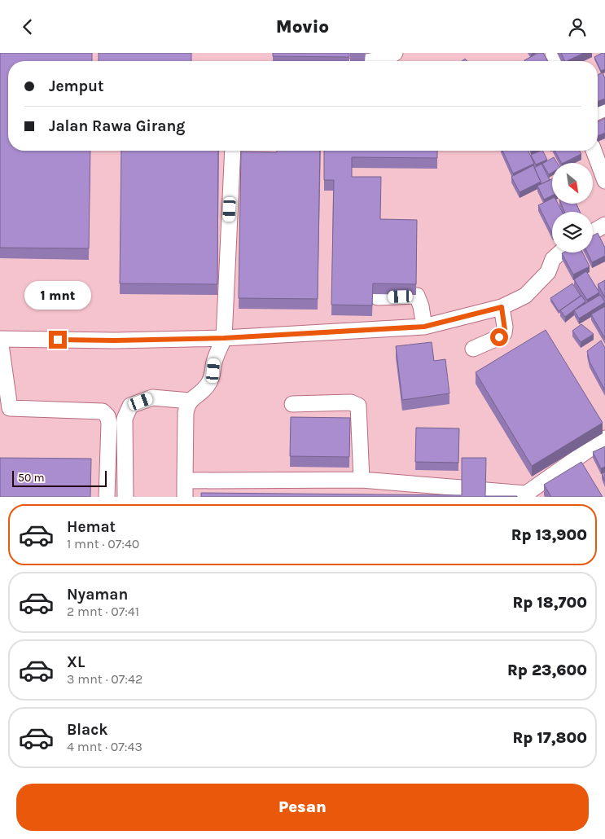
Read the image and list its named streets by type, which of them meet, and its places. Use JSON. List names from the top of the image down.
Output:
{
  "scale_bar": "50 m",
  "north": "bottom right",
  "page": {
    "header": "Movio",
    "banner": ["Jemput", "Jalan Rawa Girang"],
    "bubble": "1 mnt",
    "scale": "50 m",
    "list": [
      {
        "name": "Hemat",
        "note": "1 mnt · 07:40",
        "value": "Rp 13,900"
      },
      {
        "name": "Nyaman",
        "note": "2 mnt · 07:41",
        "value": "Rp 18,700"
      },
      {
        "name": "XL",
        "note": "3 mnt · 07:42",
        "value": "Rp 23,600"
      },
      {
        "name": "Black",
        "note": "4 mnt · 07:43",
        "value": "Rp 17,800"
      }
    ],
    "buttons": "Pesan"
  }
}
